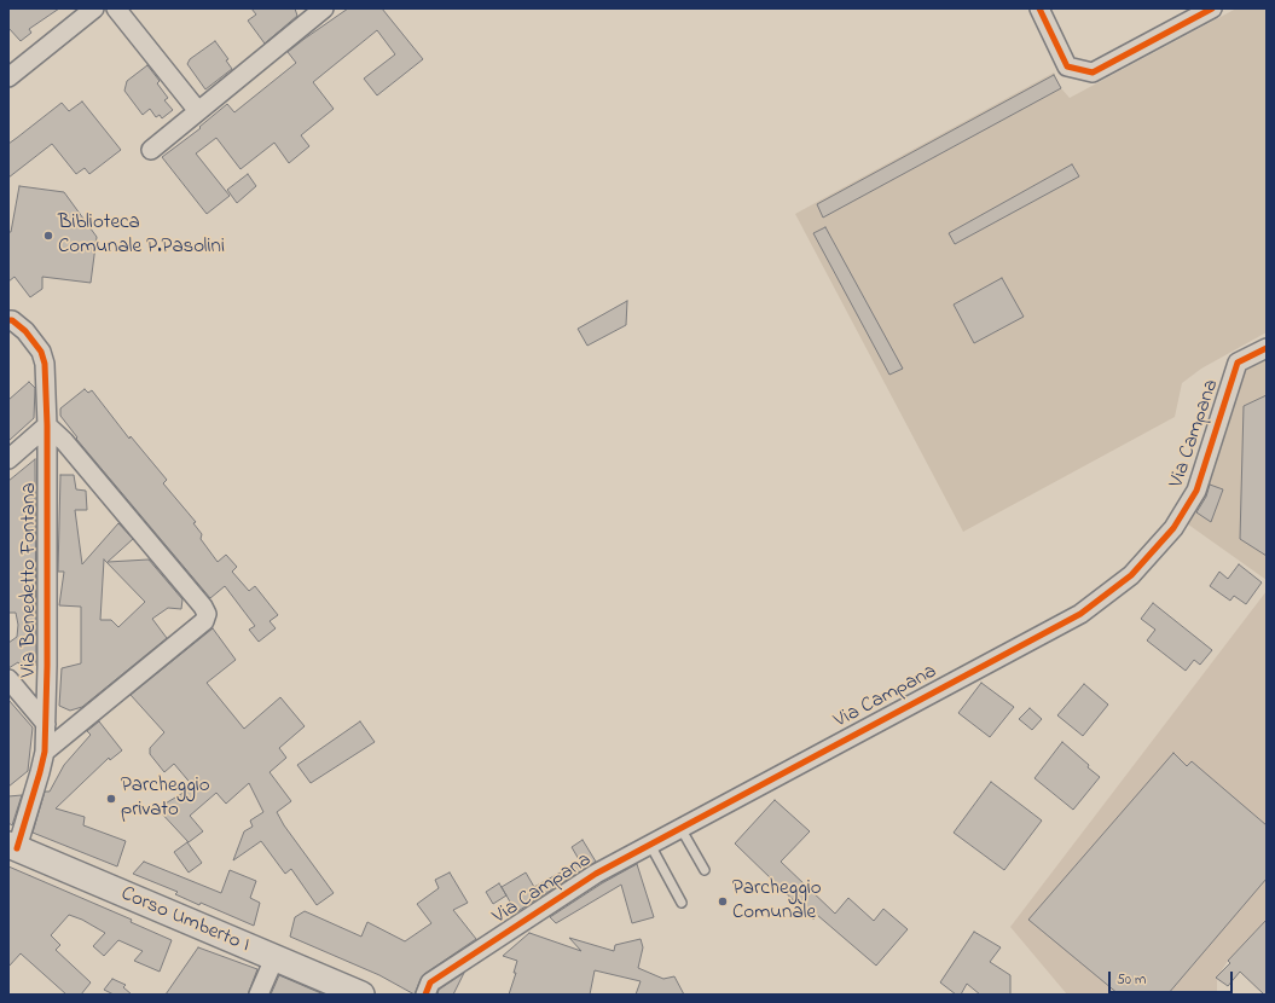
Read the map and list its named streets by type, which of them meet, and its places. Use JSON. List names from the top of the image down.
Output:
{
  "streets": {
    "main road": ["Corso Umberto I"],
    "street": ["Via Campana", "Via Benedetto Fontana"]
  },
  "crossings": [
    ["Via Benedetto Fontana", "Corso Umberto I"]
  ],
  "places": ["Biblioteca Comunale P.Pasolini", "Parcheggio privato", "Parcheggio Comunale"],
  "scale_bar": "50 m"
}
